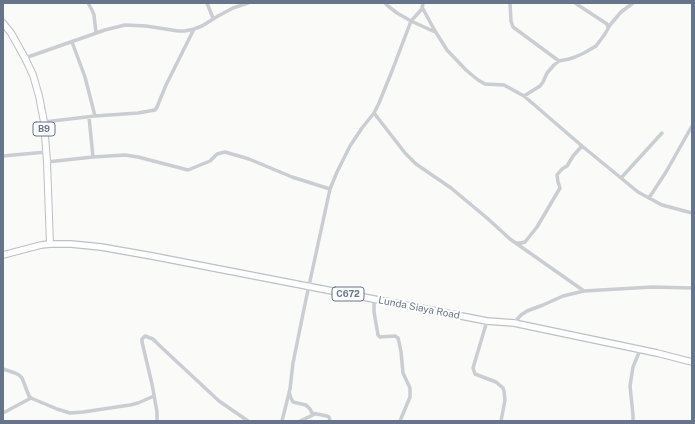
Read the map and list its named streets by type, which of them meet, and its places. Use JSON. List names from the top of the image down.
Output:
{
  "streets": {
    "highway": ["B9"],
    "main road": ["C672", "Lunda Siaya Road"]
  },
  "crossings": [
    ["B9", "Lunda Siaya Road"]
  ]
}
